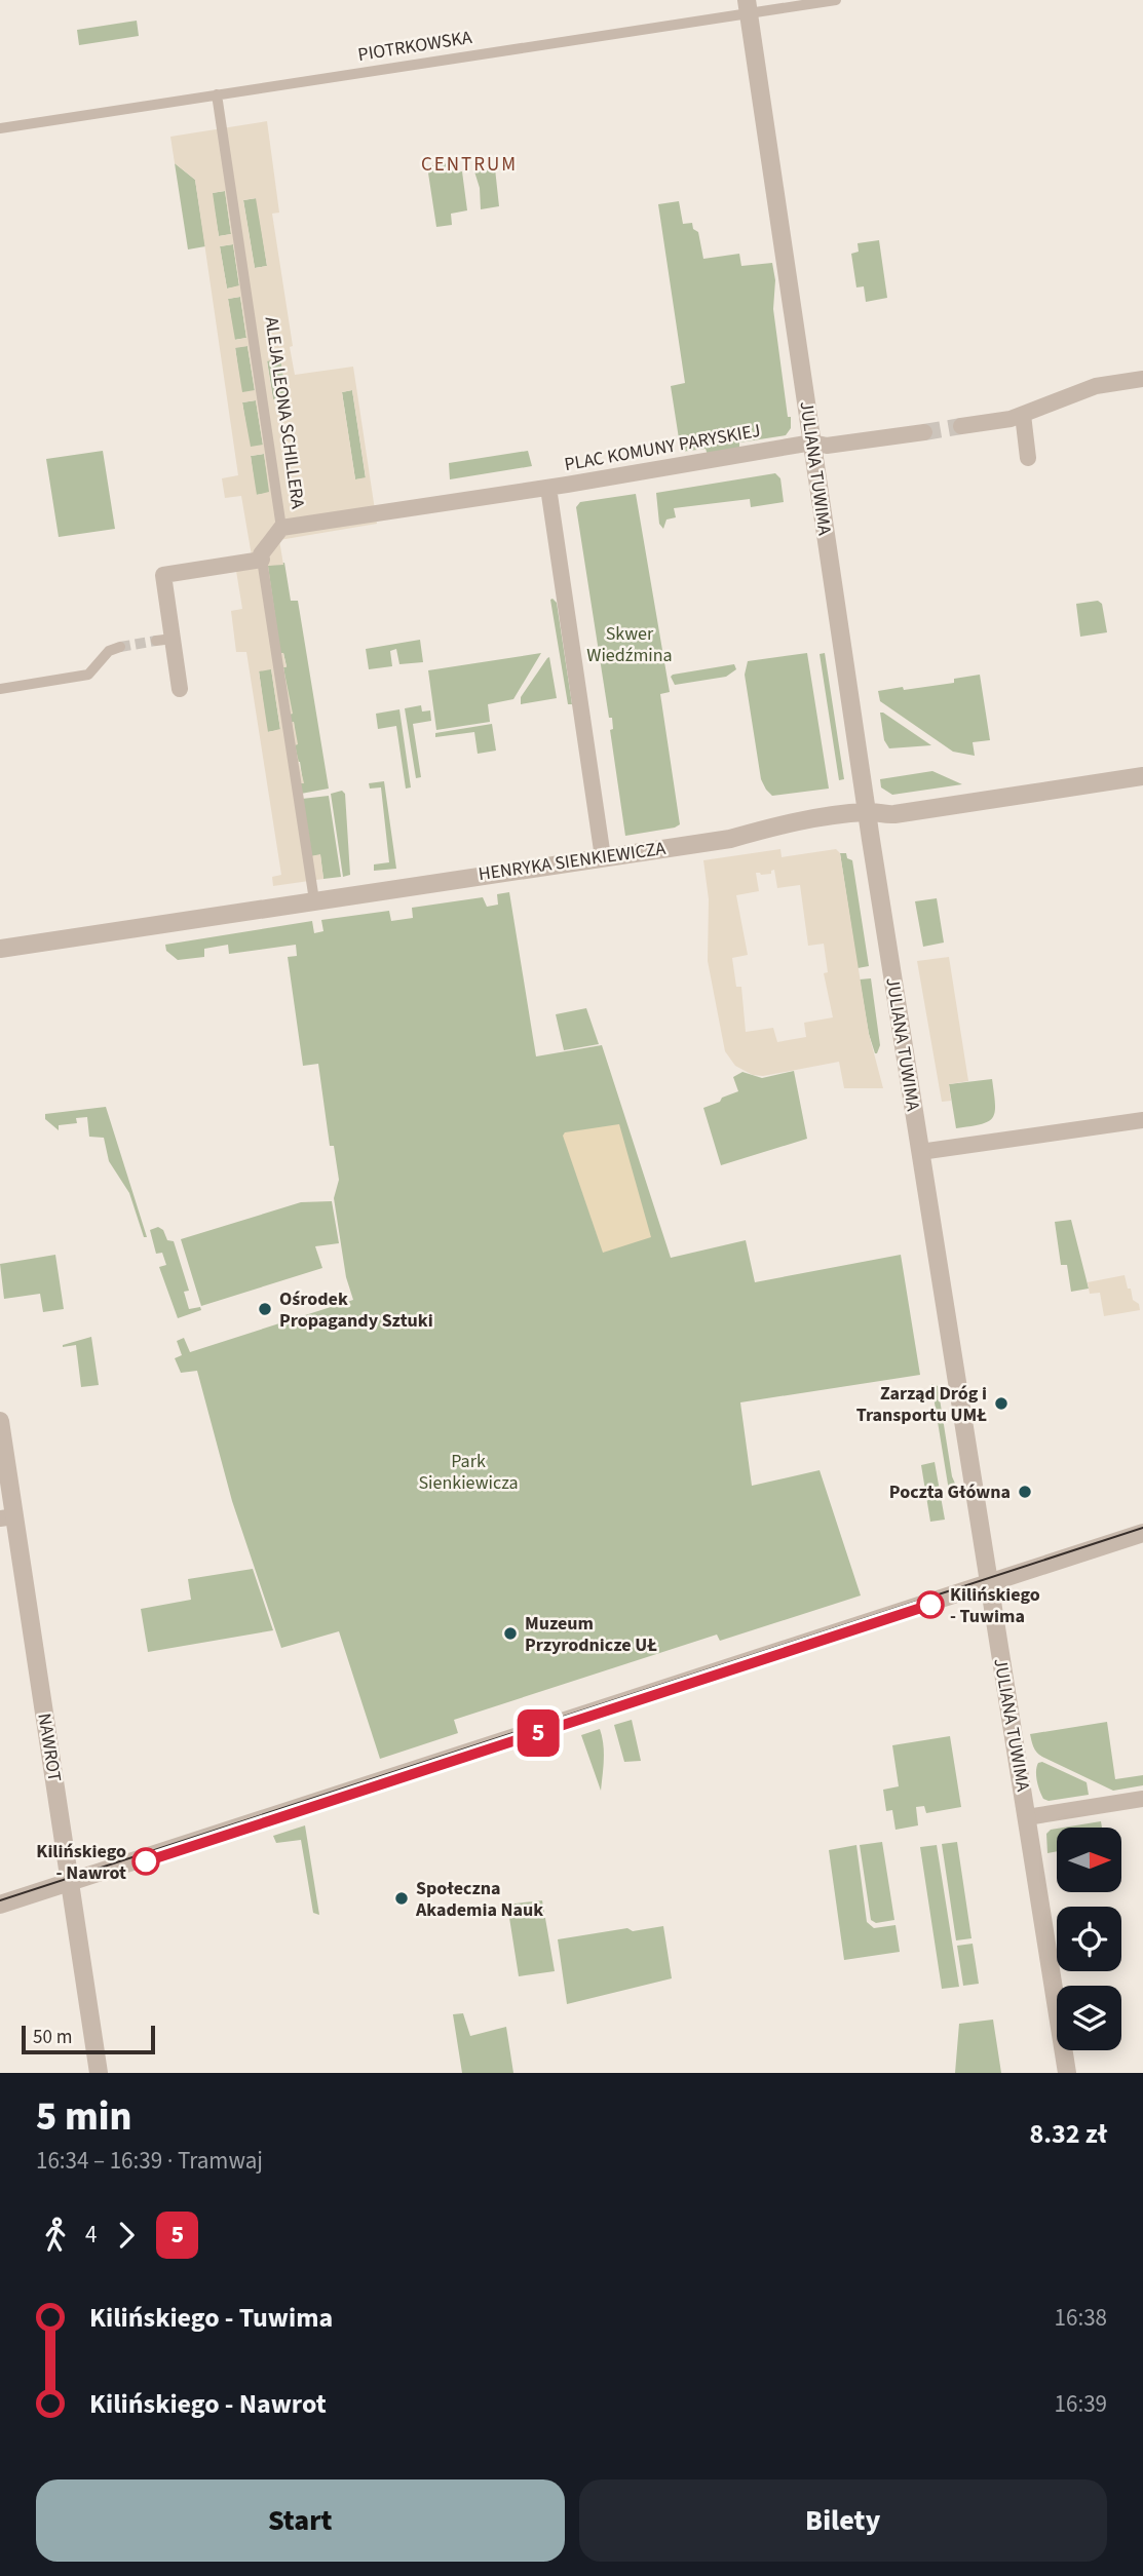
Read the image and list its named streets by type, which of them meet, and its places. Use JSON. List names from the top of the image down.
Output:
{
  "streets": {
    "street": [
      "PIOTRKOWSKA",
      "ALEJA LEONA SCHILLERA",
      "PLAC KOMUNY PARYSKIEJ",
      "JULIANA TUWIMA",
      "HENRYKA SIENKIEWICZA",
      "NAWROT"
    ]
  },
  "crossings": [
    ["PIOTRKOWSKA", "ALEJA LEONA SCHILLERA"],
    ["PIOTRKOWSKA", "JULIANA TUWIMA"],
    ["PLAC KOMUNY PARYSKIEJ", "JULIANA TUWIMA"],
    ["PLAC KOMUNY PARYSKIEJ", "HENRYKA SIENKIEWICZA"],
    ["JULIANA TUWIMA", "HENRYKA SIENKIEWICZA"]
  ],
  "districts": ["CENTRUM"],
  "parks": ["Skwer Wiedźmina", "Park Sienkiewicza"],
  "places": [
    "Ośrodek Propagandy Sztuki",
    "Zarząd Dróg i Transportu UMŁ",
    "Poczta Główna",
    "Kilińskiego - Tuwima",
    "Muzeum Przyrodnicze UŁ",
    "Kilińskiego - Nawrot",
    "Społeczna Akademia Nauk"
  ],
  "lines": ["tram line 5"],
  "scale_bar": "50 m",
  "north": "right",
  "page": {
    "on_map": "5",
    "scale": "50 m",
    "heading": ["5 min", "16:34 – 16:39 · Tramwaj", "8.32 zł"],
    "legs": ["4", "5"],
    "list": [
      {
        "name": "Kilińskiego - Tuwima",
        "value": "16:38"
      },
      {
        "name": "Kilińskiego - Nawrot",
        "value": "16:39"
      }
    ],
    "buttons": ["Start", "Bilety"]
  }
}
